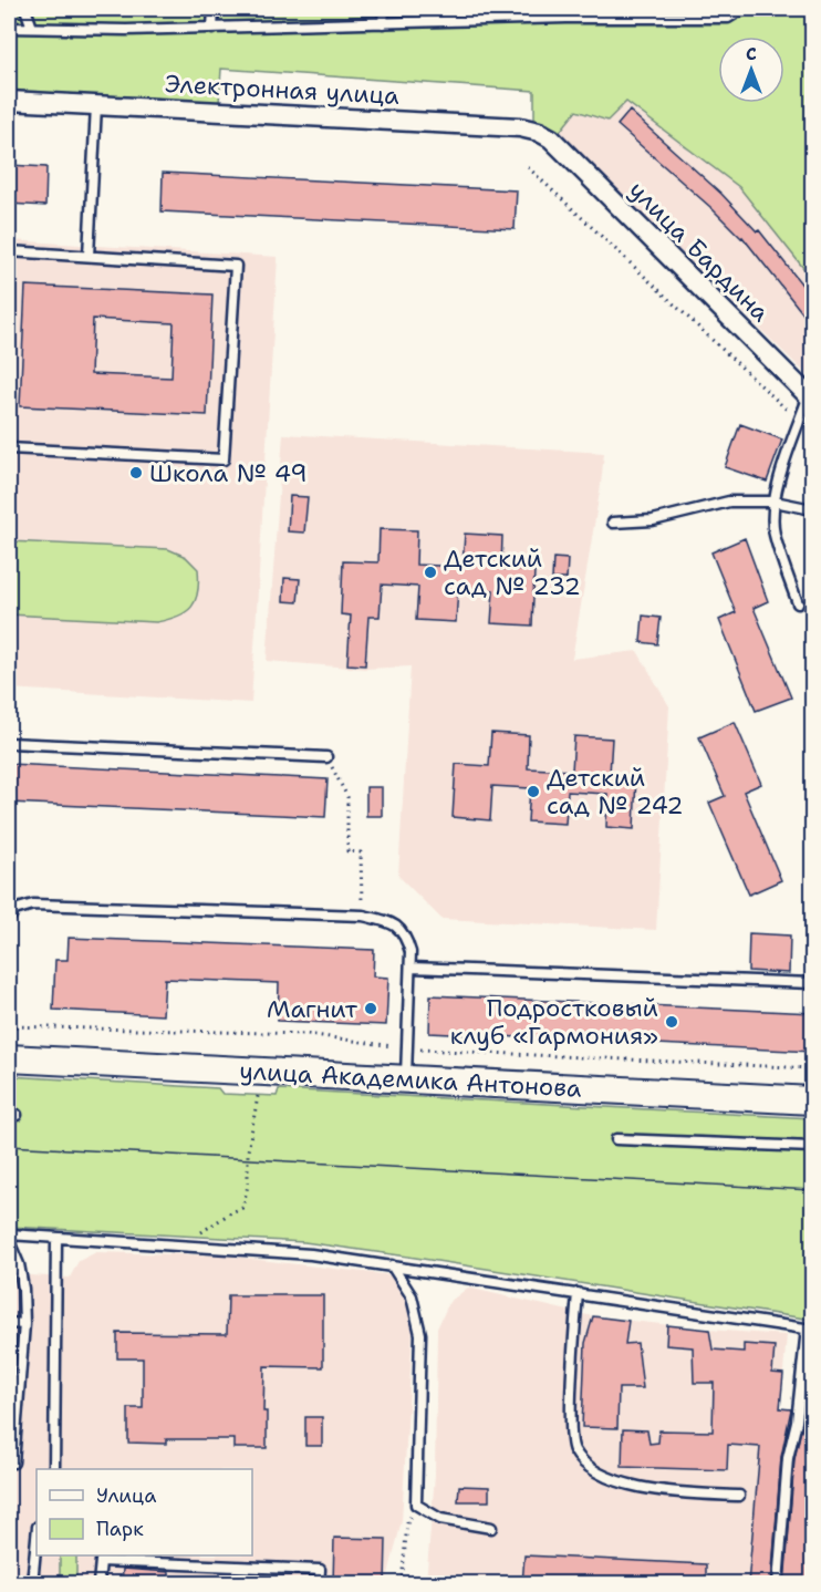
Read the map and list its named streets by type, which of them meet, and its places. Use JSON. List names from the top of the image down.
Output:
{
  "streets": {
    "main road": ["улица Академика Антонова"],
    "street": ["Электронная улица", "улица Бардина"]
  },
  "crossings": [
    ["Электронная улица", "улица Бардина"]
  ],
  "places": [
    "Школа № 49",
    "Детский сад № 232",
    "Детский сад № 242",
    "Магнит",
    "Подростковый клуб «Гармония»"
  ],
  "legend": ["Улица", "Парк"],
  "north": "top"
}
